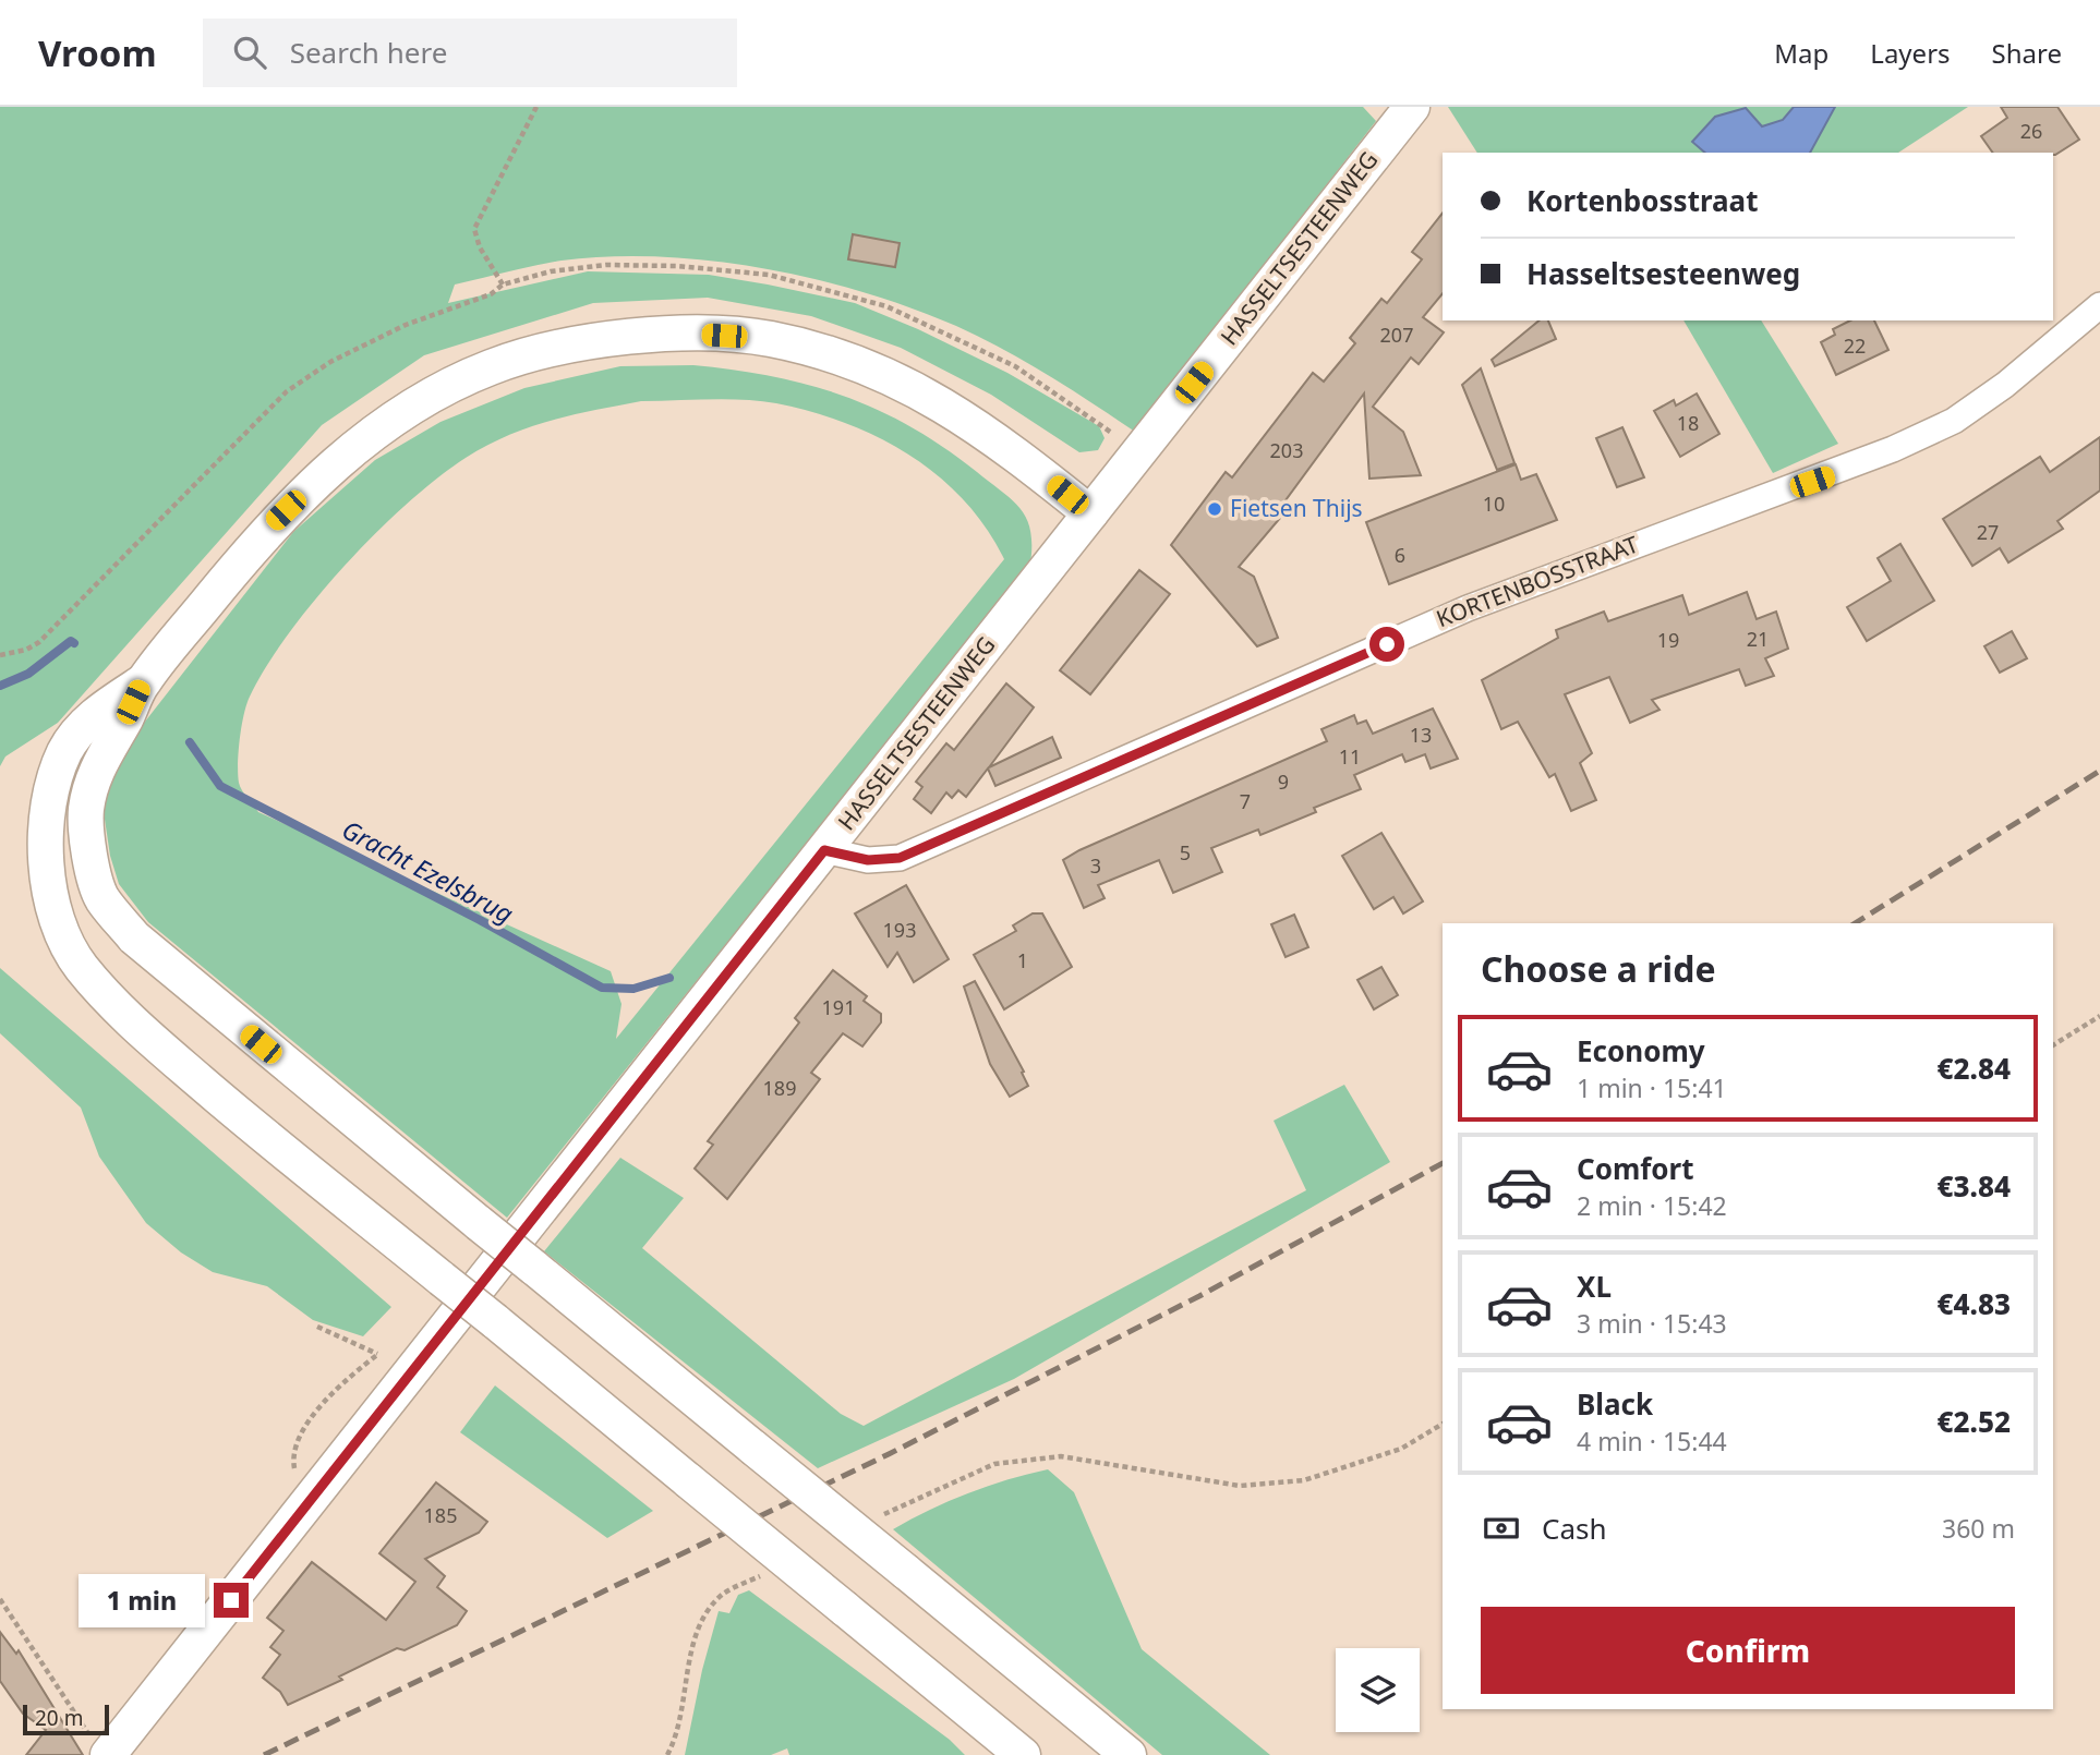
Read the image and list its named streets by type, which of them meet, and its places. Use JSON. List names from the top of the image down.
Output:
{
  "streets": {
    "main road": ["HASSELTSESTEENWEG"],
    "street": ["KORTENBOSSTRAAT"]
  },
  "crossings": [
    ["HASSELTSESTEENWEG", "KORTENBOSSTRAAT"]
  ],
  "water": ["Gracht Ezelsbrug"],
  "places": ["Fietsen Thijs"],
  "house_numbers": [
    "26",
    "207",
    "22",
    "18",
    "203",
    "10",
    "27",
    "6",
    "21",
    "19",
    "13",
    "11",
    "9",
    "7",
    "5",
    "3",
    "193",
    "1",
    "191",
    "189",
    "185"
  ],
  "scale_bar": "20 m",
  "page": {
    "header": "Vroom",
    "search": "Search here",
    "nav": ["Map", "Layers", "Share"],
    "banner": ["Kortenbosstraat", "Hasseltsesteenweg"],
    "heading": "Choose a ride",
    "list": [
      {
        "name": "Economy",
        "note": "1 min · 15:41",
        "value": "€2.84"
      },
      {
        "name": "Comfort",
        "note": "2 min · 15:42",
        "value": "€3.84"
      },
      {
        "name": "XL",
        "note": "3 min · 15:43",
        "value": "€4.83"
      },
      {
        "name": "Black",
        "note": "4 min · 15:44",
        "value": "€2.52"
      }
    ],
    "pay": ["Cash", "360 m"],
    "bubble": "1 min",
    "buttons": "Confirm",
    "scale": "20 m"
  }
}
